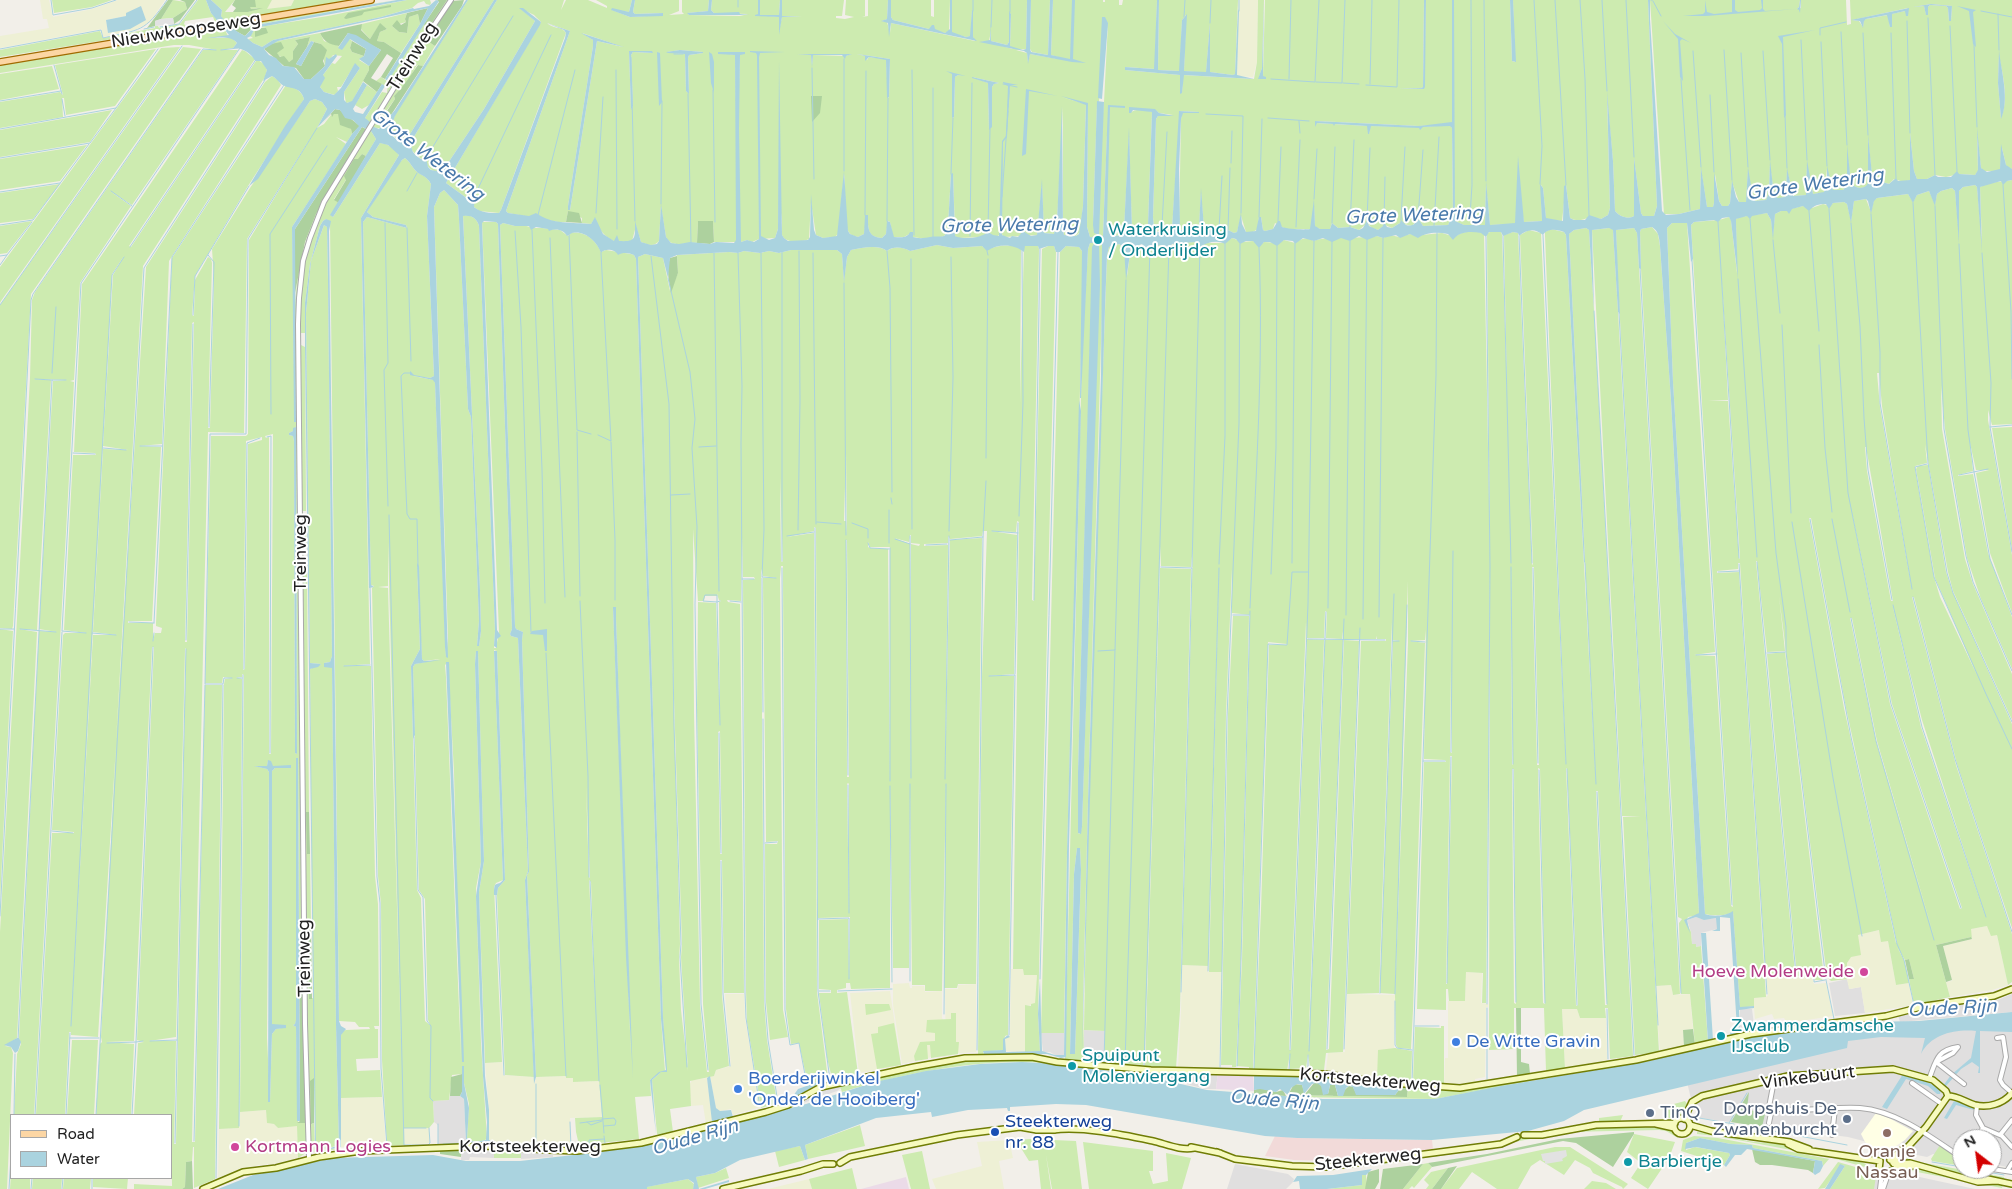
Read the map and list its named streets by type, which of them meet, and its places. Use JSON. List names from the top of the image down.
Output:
{
  "streets": {
    "main road": ["Nieuwkoopseweg"],
    "street": [
      "Treinweg",
      "Vinkebuurt",
      "Kortsteekterweg",
      "Steekterweg"
    ]
  },
  "crossings": [
    ["Treinweg", "Kortsteekterweg"],
    ["Vinkebuurt", "Steekterweg"]
  ],
  "water": ["Grote Wetering", "Oude Rijn"],
  "places": [
    "Waterkruising / Onderlijder",
    "Hoeve Molenweide",
    "Zwammerdamsche IJsclub",
    "De Witte Gravin",
    "Spuipunt Molenviergang",
    "Boerderijwinkel 'Onder de Hooiberg'",
    "TinQ",
    "Dorpshuis De Zwanenburcht",
    "Steekterweg nr. 88",
    "Oranje Nassau",
    "Kortmann Logies",
    "Barbiertje"
  ],
  "legend": ["Road", "Water"],
  "north": "top left"
}
